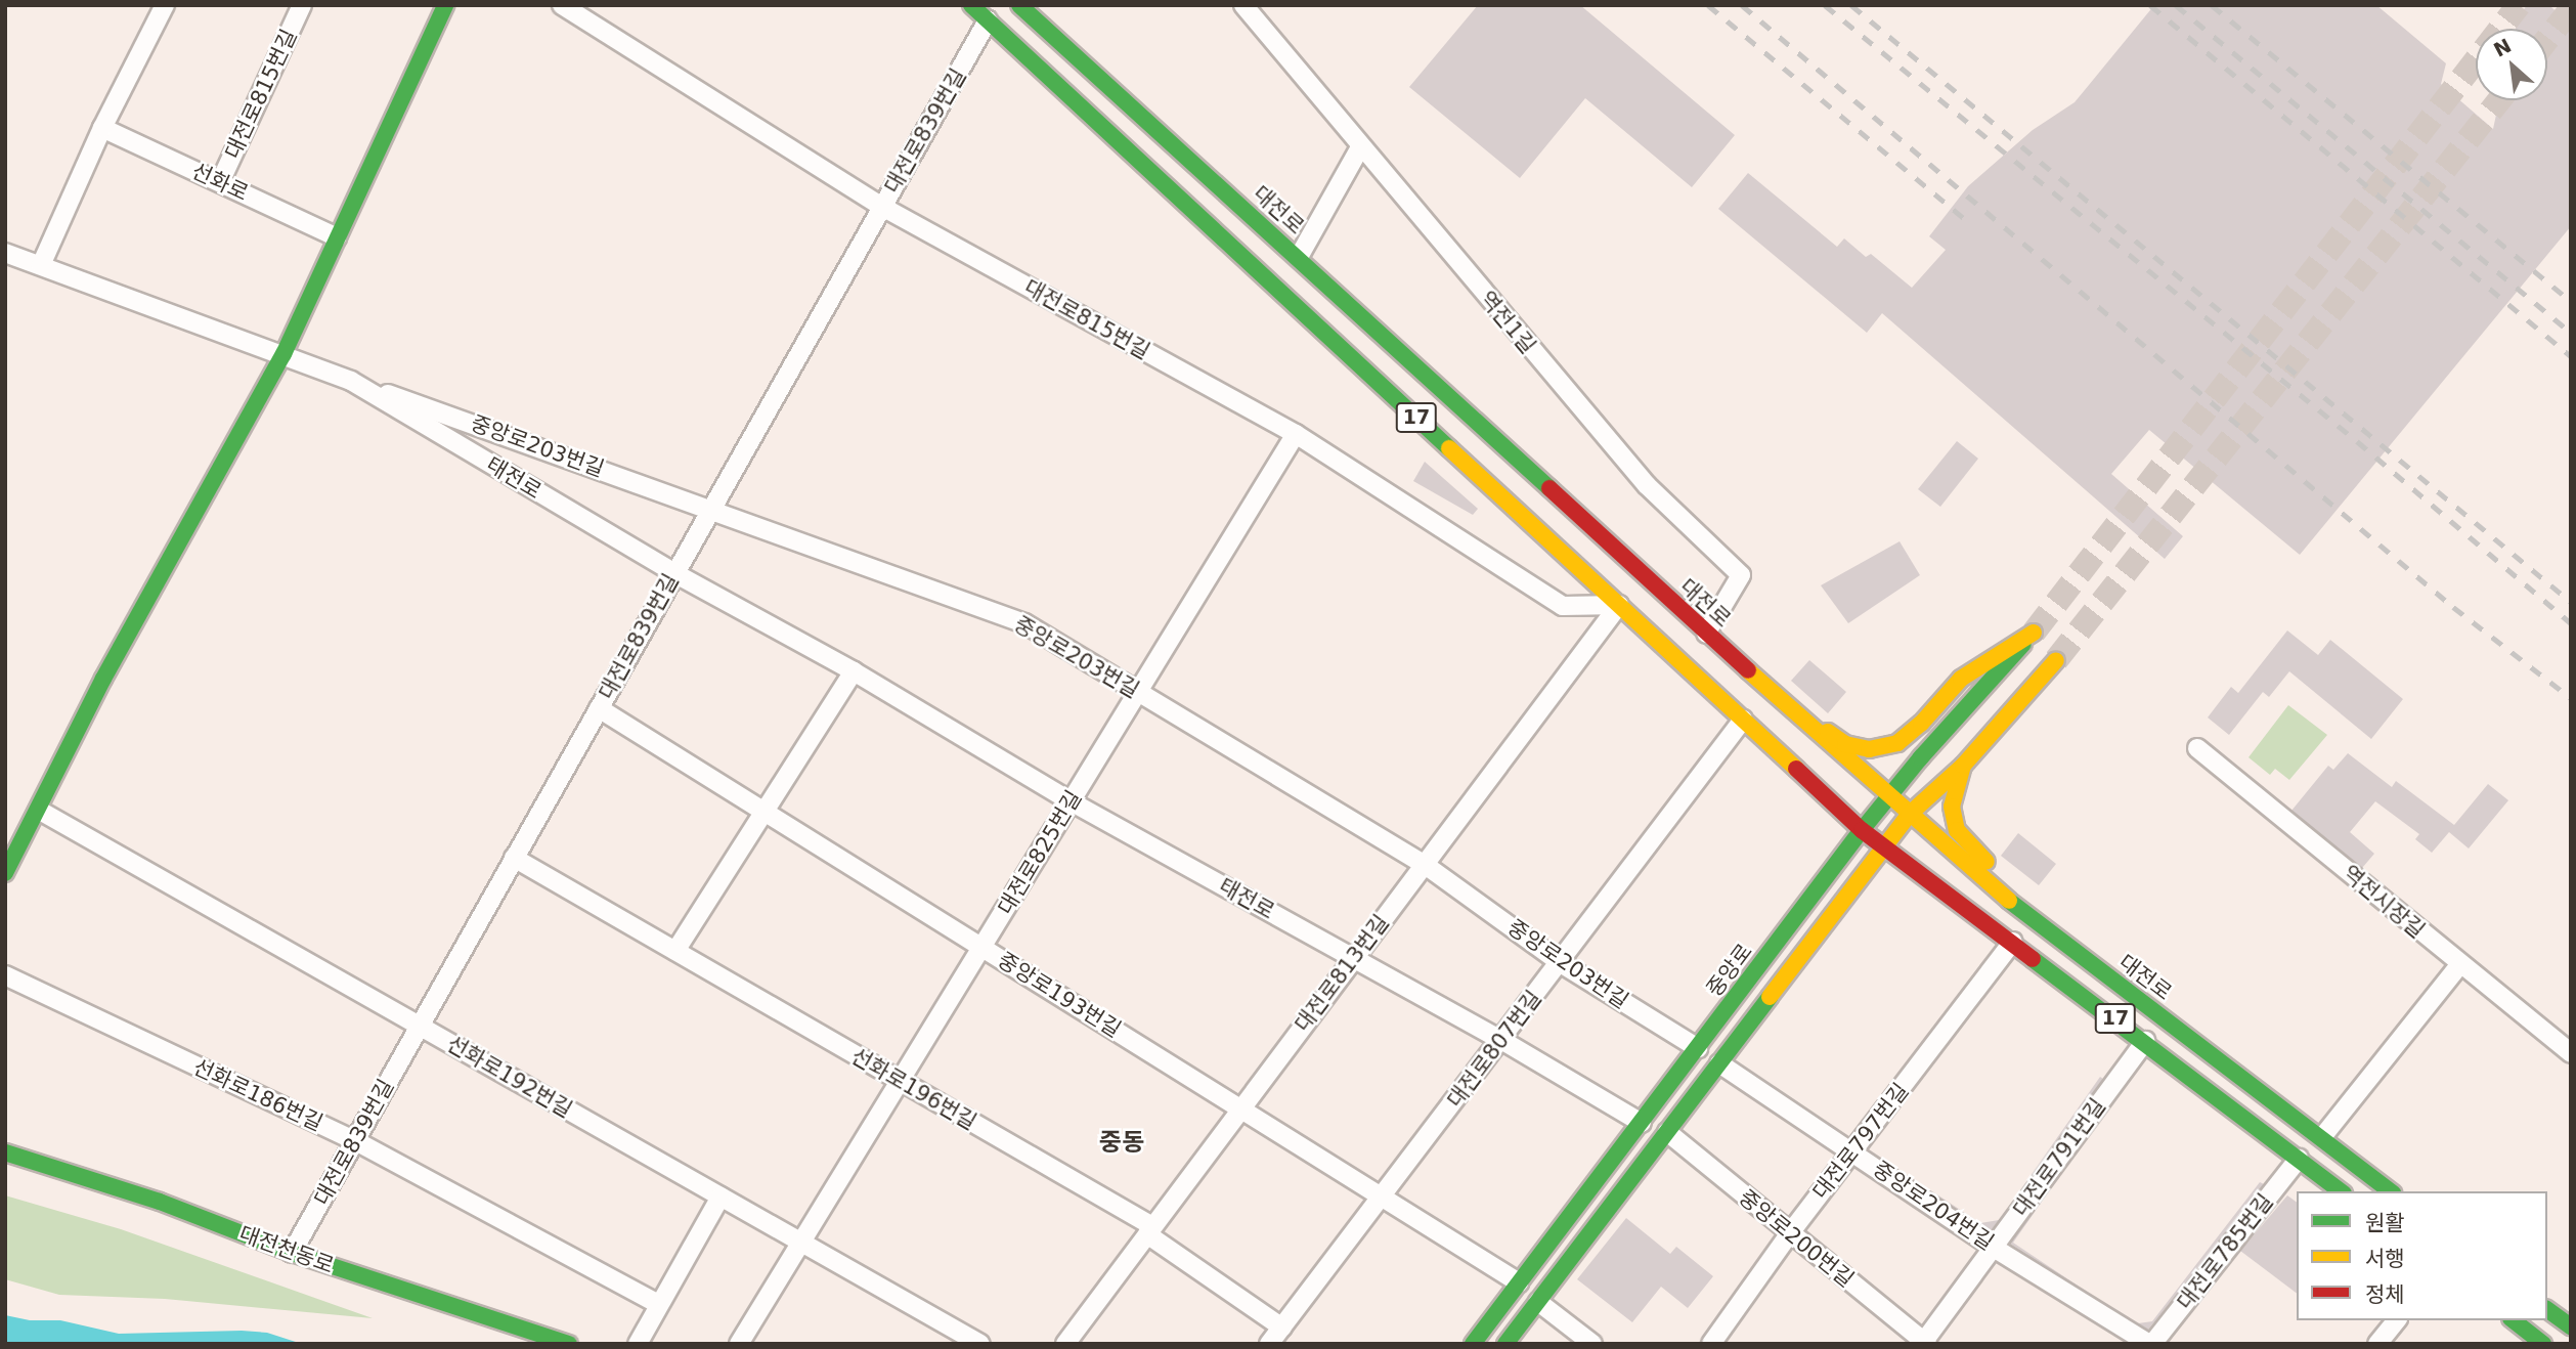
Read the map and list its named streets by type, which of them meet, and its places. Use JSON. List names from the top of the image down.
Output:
{
  "streets": {
    "main road": [
      "대전로",
      "17",
      "중앙로",
      "대전천동로"
    ],
    "street": [
      "대전로815번길",
      "대전로839번길",
      "선화로",
      "역전1길",
      "중앙로203번길",
      "태전로",
      "대전로825번길",
      "역전시장길",
      "대전로813번길",
      "중앙로193번길",
      "대전로807번길",
      "선화로192번길",
      "선화로196번길",
      "선화로186번길",
      "대전로797번길",
      "대전로791번길",
      "중앙로204번길",
      "중앙로200번길",
      "대전로785번길"
    ]
  },
  "crossings": [
    ["대전로815번길", "대전로839번길"],
    ["대전로815번길", "선화로"],
    ["대전로815번길", "17"],
    ["대전로815번길", "대전로825번길"],
    ["대전로815번길", "대전로813번길"],
    ["대전로839번길", "17"],
    ["대전로839번길", "중앙로203번길"],
    ["대전로839번길", "태전로"],
    ["대전로839번길", "중앙로193번길"],
    ["대전로839번길", "선화로192번길"],
    ["대전로839번길", "선화로196번길"],
    ["대전로839번길", "선화로186번길"],
    ["대전로839번길", "대전천동로"],
    ["대전로", "역전1길"],
    ["대전로", "중앙로"],
    ["17", "중앙로"],
    ["17", "대전로813번길"],
    ["17", "대전로807번길"],
    ["17", "대전로797번길"],
    ["17", "대전로791번길"],
    ["17", "대전로785번길"],
    ["중앙로203번길", "태전로"],
    ["중앙로203번길", "대전로825번길"],
    ["중앙로203번길", "중앙로"],
    ["중앙로203번길", "대전로813번길"],
    ["중앙로203번길", "대전로807번길"],
    ["태전로", "대전로825번길"],
    ["태전로", "중앙로"],
    ["태전로", "대전로813번길"],
    ["태전로", "대전로807번길"],
    ["대전로825번길", "중앙로193번길"],
    ["대전로825번길", "선화로192번길"],
    ["대전로825번길", "선화로196번길"],
    ["중앙로", "중앙로193번길"],
    ["대전로813번길", "중앙로193번길"],
    ["대전로813번길", "선화로196번길"],
    ["중앙로193번길", "대전로807번길"],
    ["대전로807번길", "선화로196번길"],
    ["대전로797번길", "중앙로204번길"],
    ["대전로797번길", "중앙로200번길"],
    ["대전로791번길", "중앙로204번길"],
    ["대전로791번길", "중앙로200번길"],
    ["중앙로204번길", "대전로785번길"]
  ],
  "districts": ["중동"],
  "legend": ["원활", "서행", "정체"],
  "north": "top left"
}
